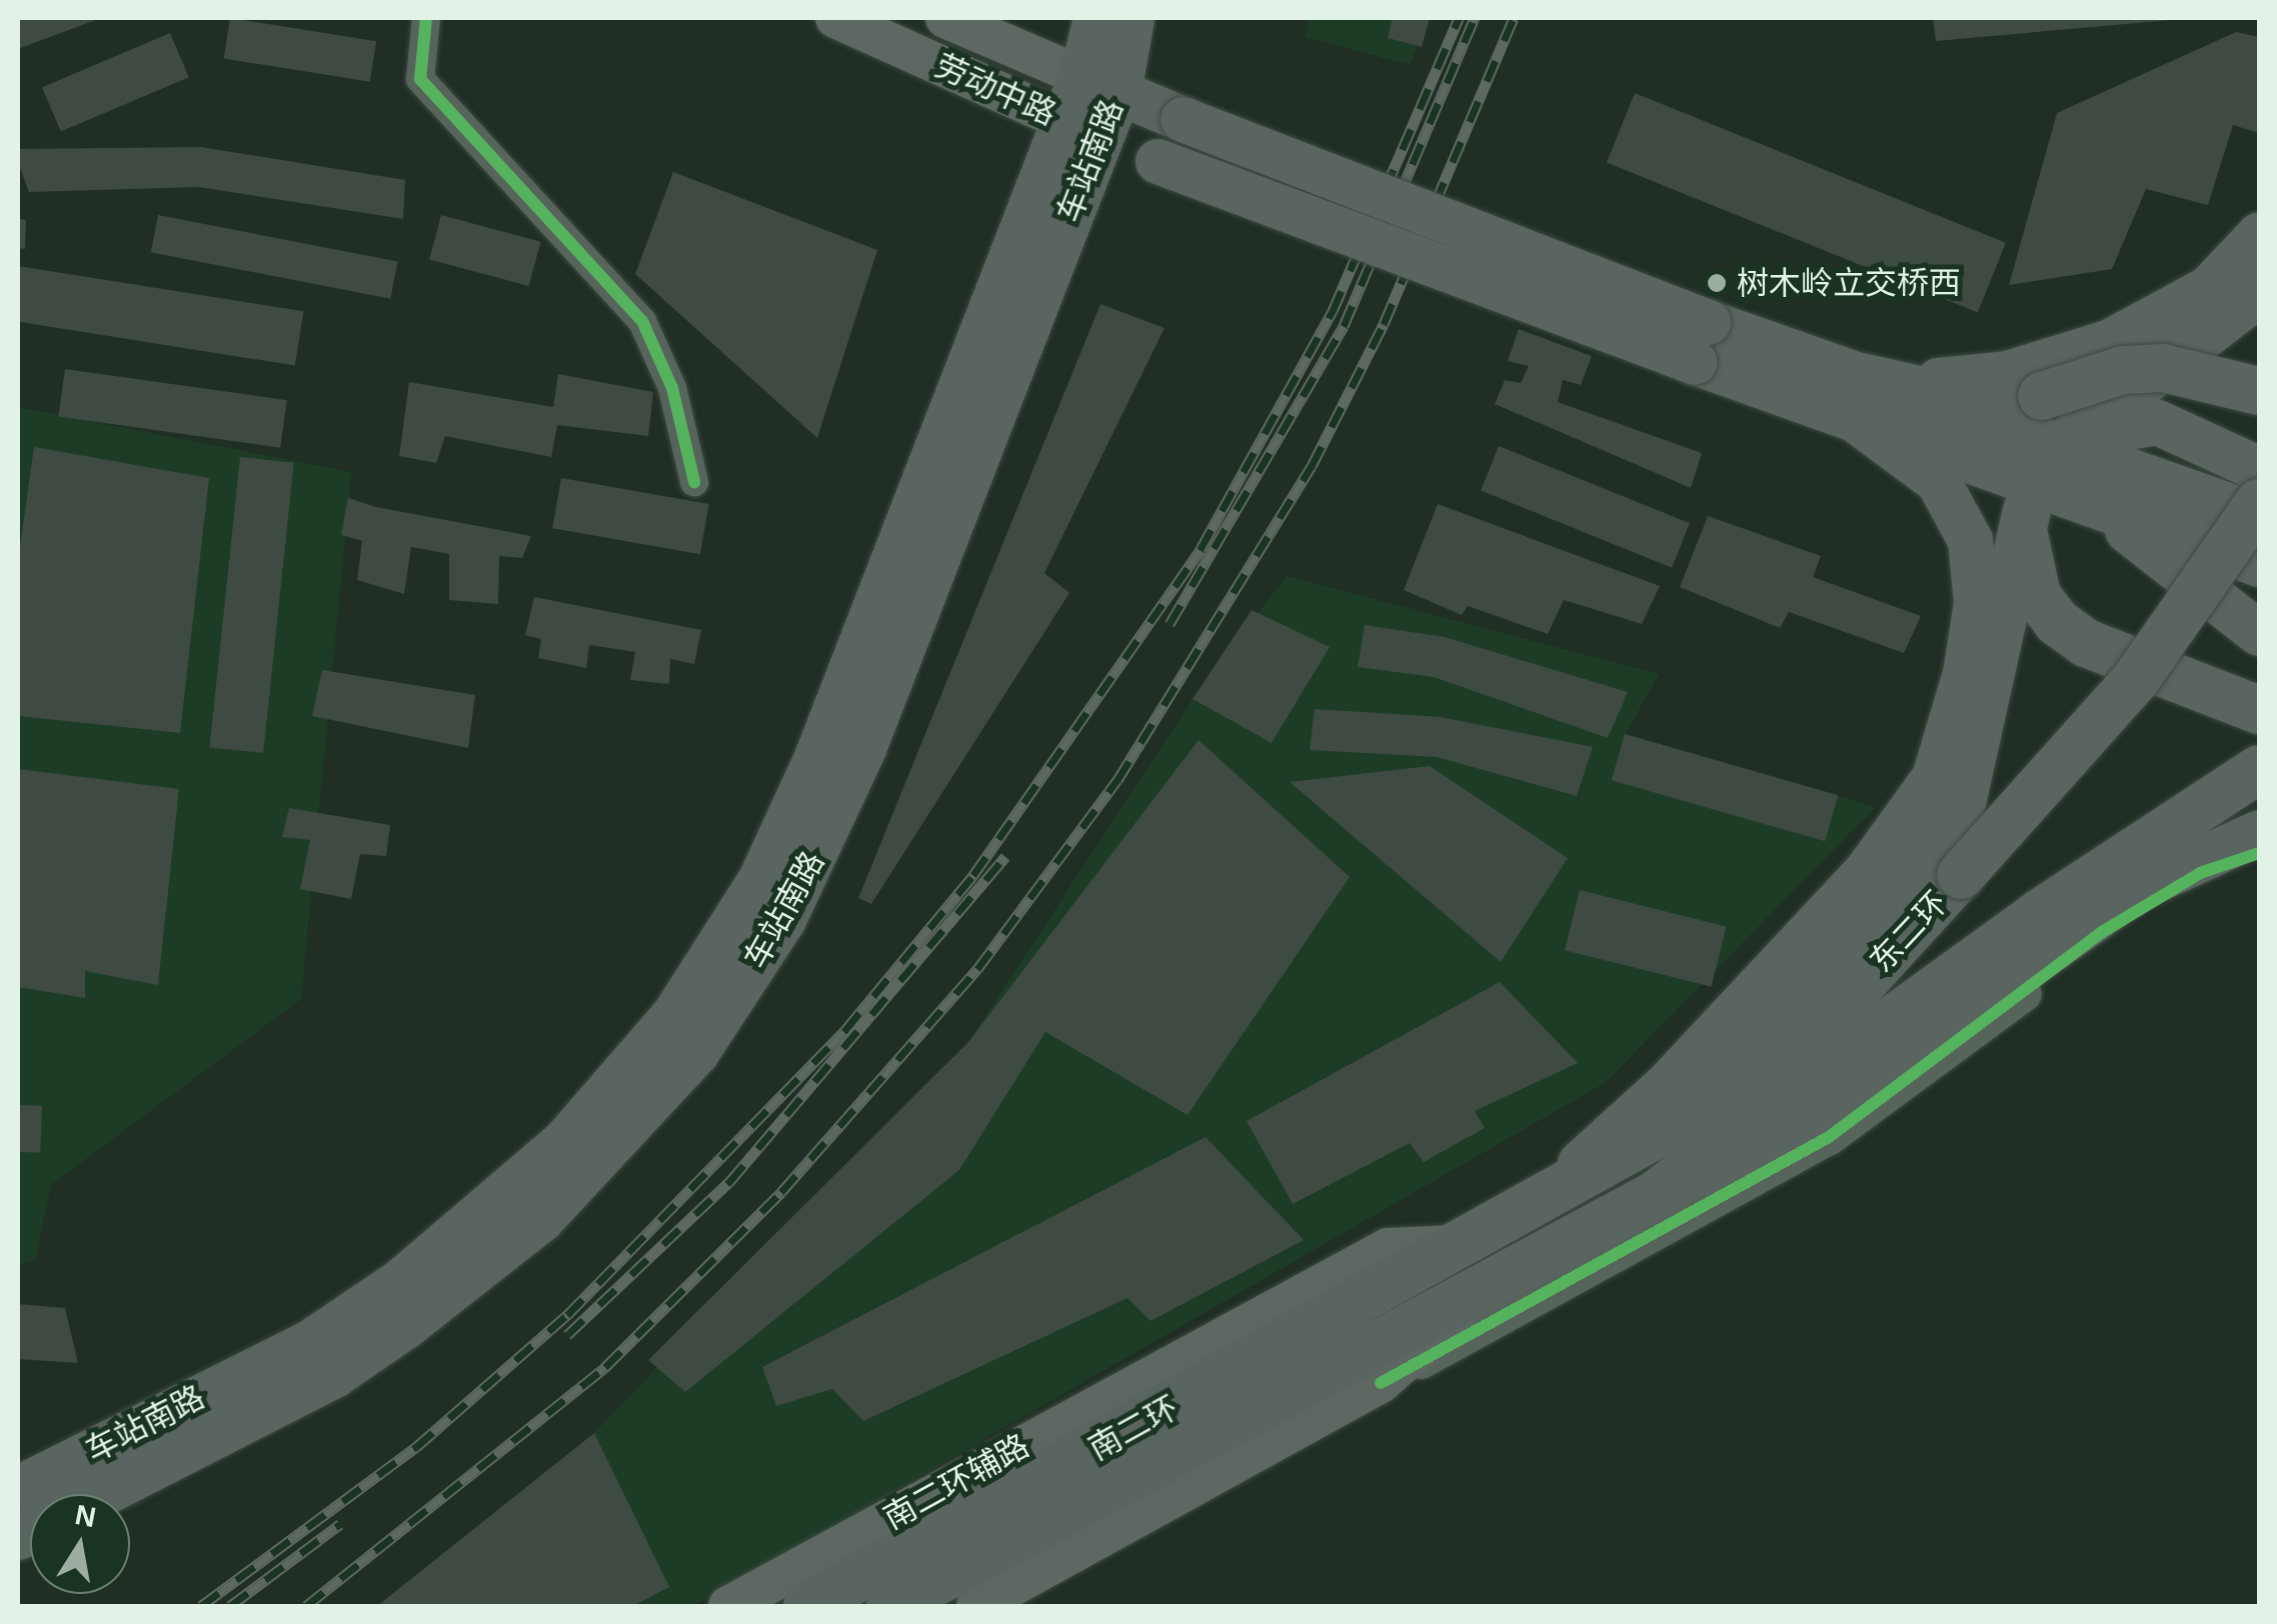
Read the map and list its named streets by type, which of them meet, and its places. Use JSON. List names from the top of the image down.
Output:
{
  "streets": {
    "highway": ["东二环", "南二环"],
    "main road": ["劳动中路", "车站南路", "南二环辅路"]
  },
  "crossings": [
    ["劳动中路", "车站南路"],
    ["东二环", "南二环"],
    ["东二环", "南二环辅路"],
    ["南二环", "南二环辅路"]
  ],
  "places": ["树木岭立交桥西"],
  "north": "top"
}
